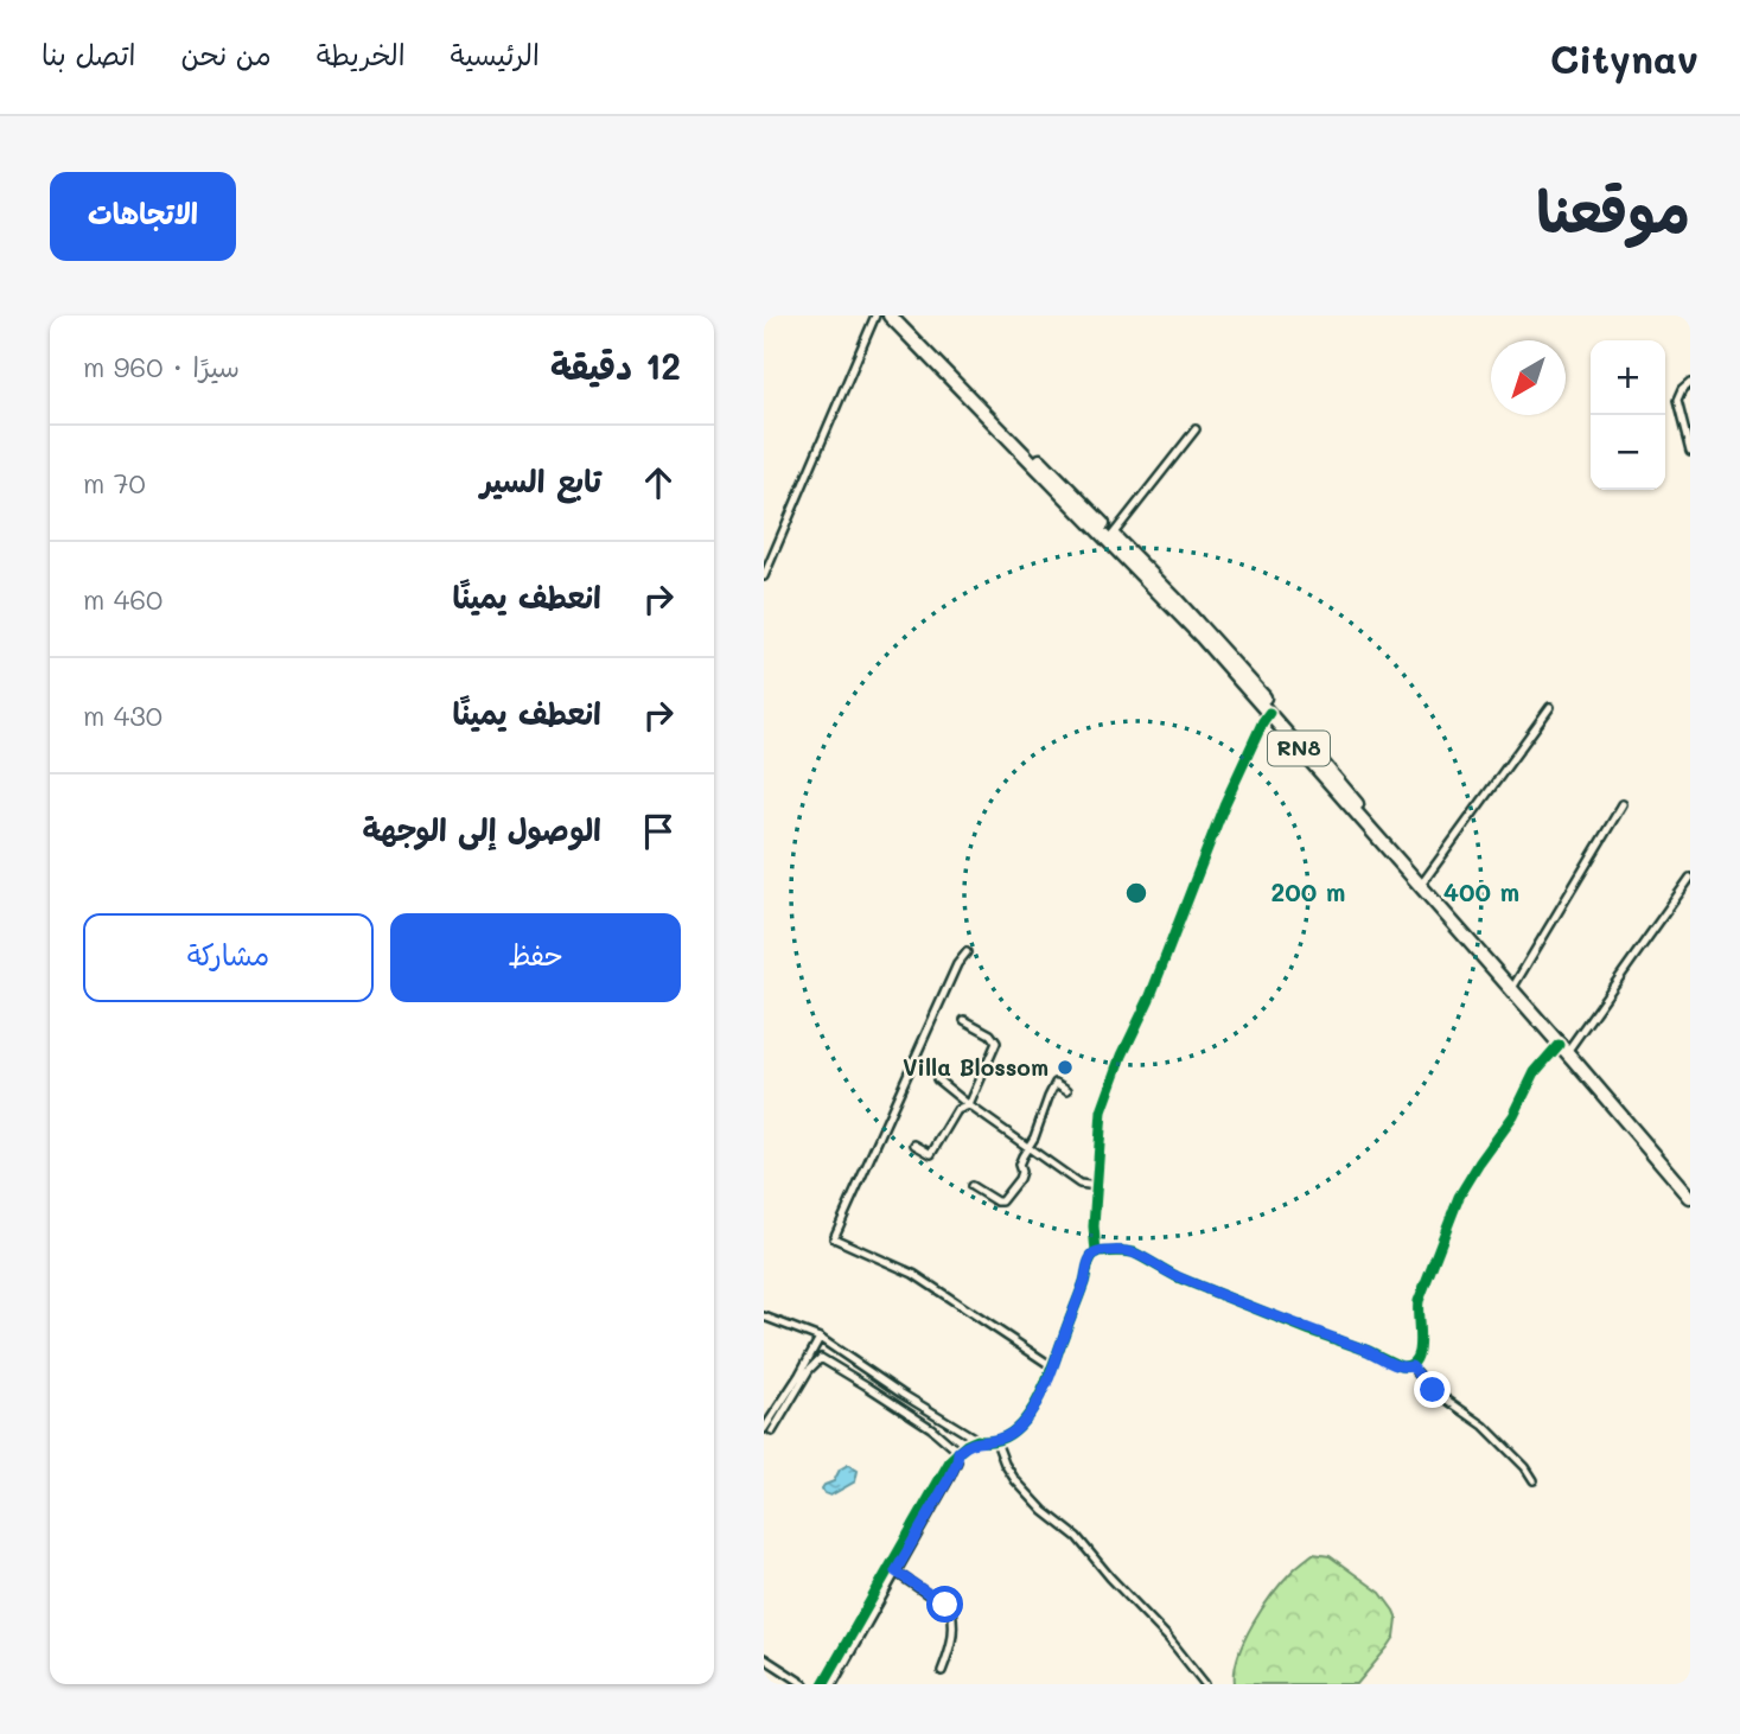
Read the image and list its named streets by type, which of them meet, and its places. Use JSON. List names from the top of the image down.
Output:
{
  "streets": {
    "highway": ["RN8"]
  },
  "places": ["Villa Blossom"],
  "north": "bottom left",
  "page": {
    "header": "Citynav",
    "nav": [
      "الرئيسية",
      "الخريطة",
      "من نحن",
      "اتصل بنا"
    ],
    "title": "موقعنا",
    "buttons": [
      "الاتجاهات",
      ["حفظ", "مشاركة"]
    ],
    "heading": ["12 دقيقة", "سيرًا · 960 m"],
    "map_buttons": ["+", "−"],
    "list": [
      ["تابع السير", "70 m"],
      ["انعطف يمينًا", "460 m"],
      ["انعطف يمينًا", "430 m"],
      "الوصول إلى الوجهة"
    ]
  },
  "rings": ["200 m", "400 m"]
}
